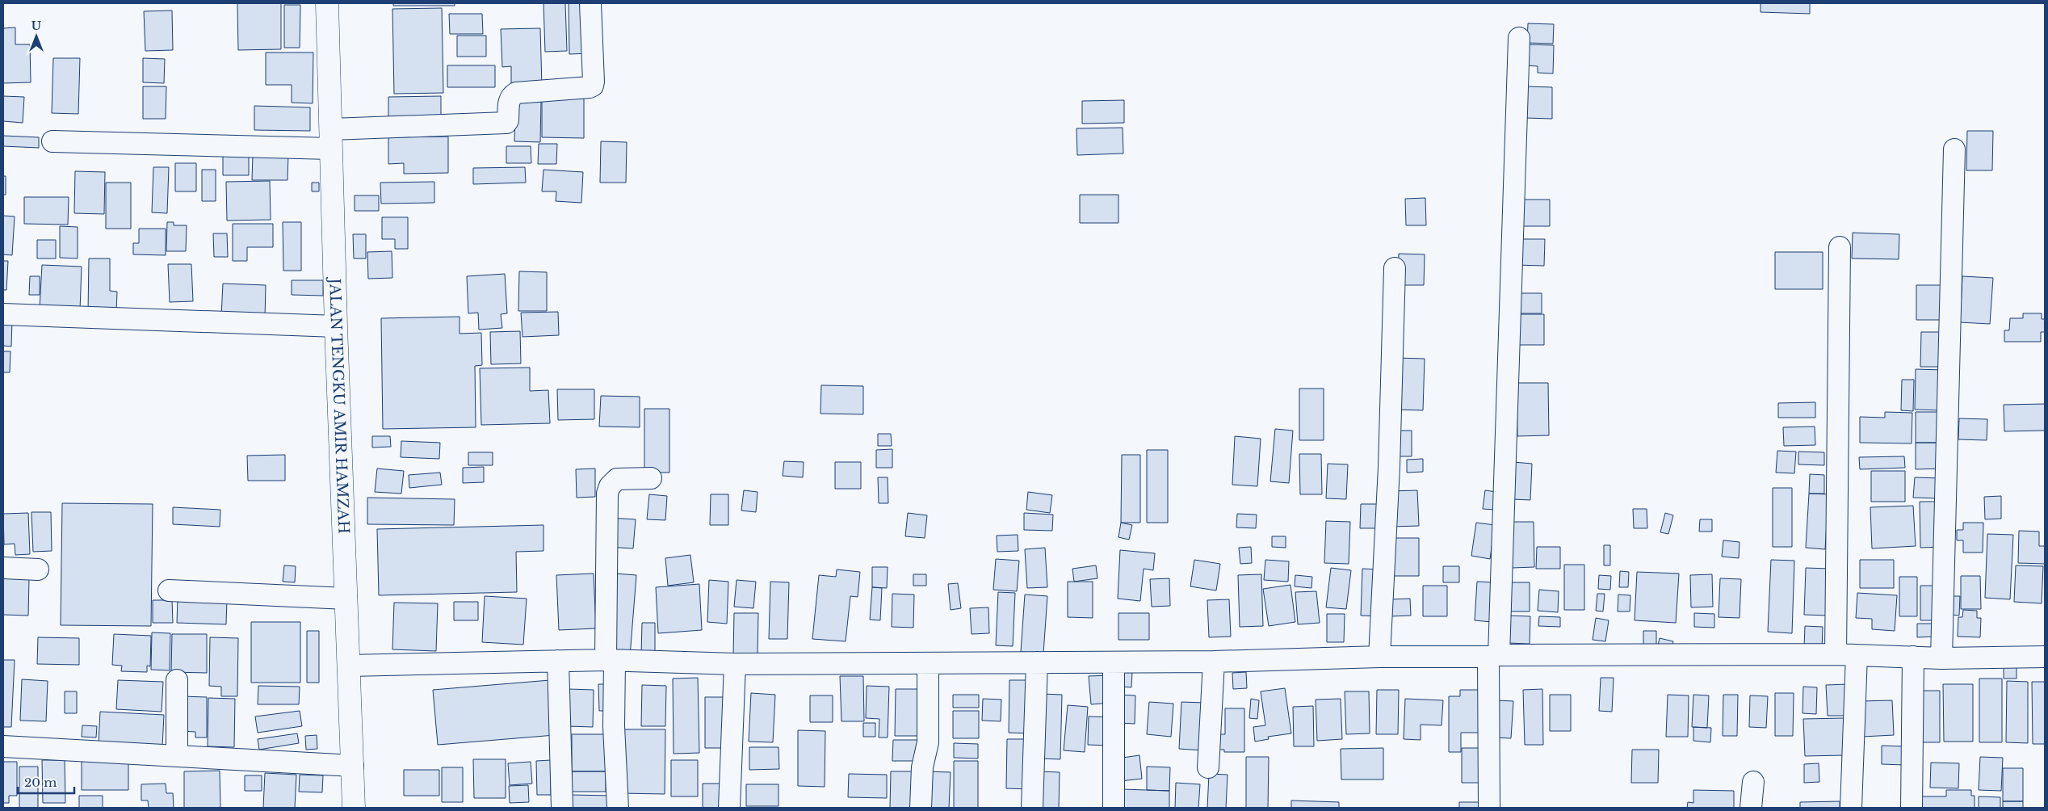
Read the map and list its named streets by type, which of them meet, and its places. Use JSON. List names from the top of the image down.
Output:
{
  "streets": {
    "highway": ["JALAN TENGKU AMIR HAMZAH"]
  },
  "scale_bar": "20 m",
  "north": "top"
}
